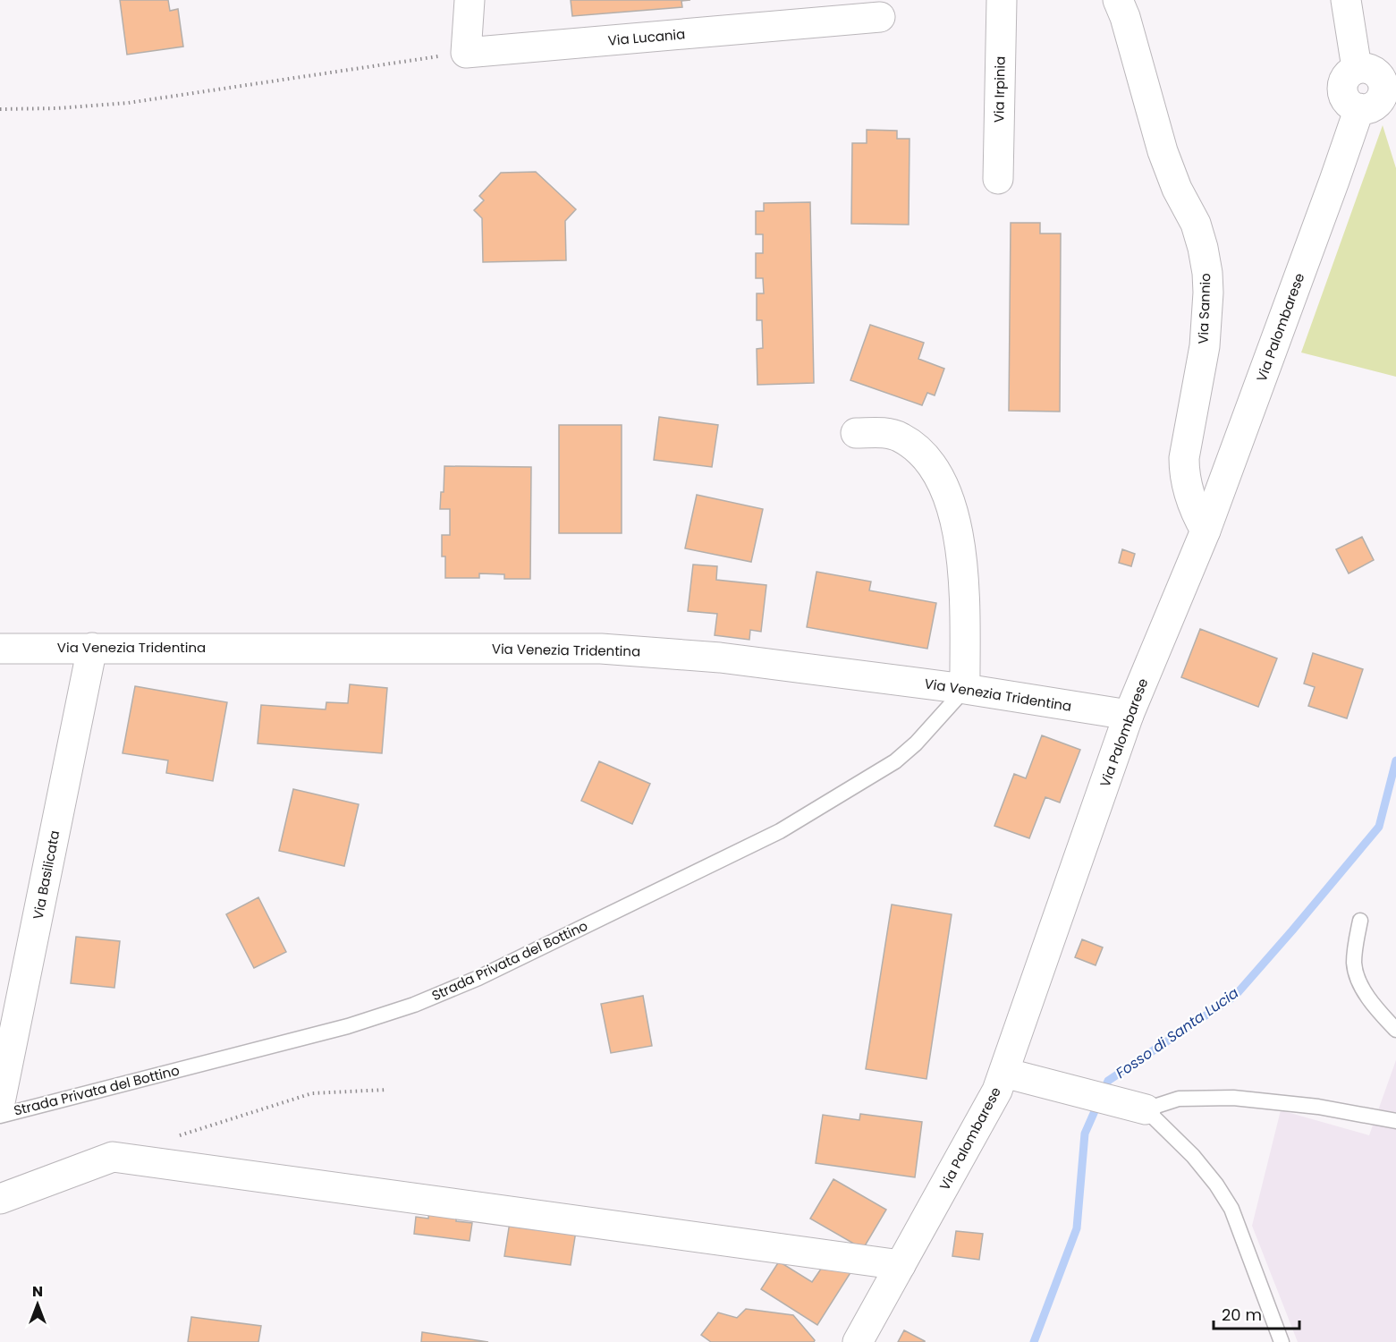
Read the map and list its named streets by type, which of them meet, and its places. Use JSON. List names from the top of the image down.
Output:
{
  "streets": {
    "street": [
      "Via Lucania",
      "Via Irpinia",
      "Via Sannio",
      "Via Palombarese",
      "Via Venezia Tridentina",
      "Via Basilicata"
    ],
    "lane": ["Strada Privata del Bottino"]
  },
  "crossings": [
    ["Via Sannio", "Via Palombarese"],
    ["Via Palombarese", "Via Venezia Tridentina"],
    ["Via Venezia Tridentina", "Via Basilicata"],
    ["Via Venezia Tridentina", "Strada Privata del Bottino"]
  ],
  "water": ["Fosso di Santa Lucia"],
  "scale_bar": "20 m",
  "north": "top"
}
